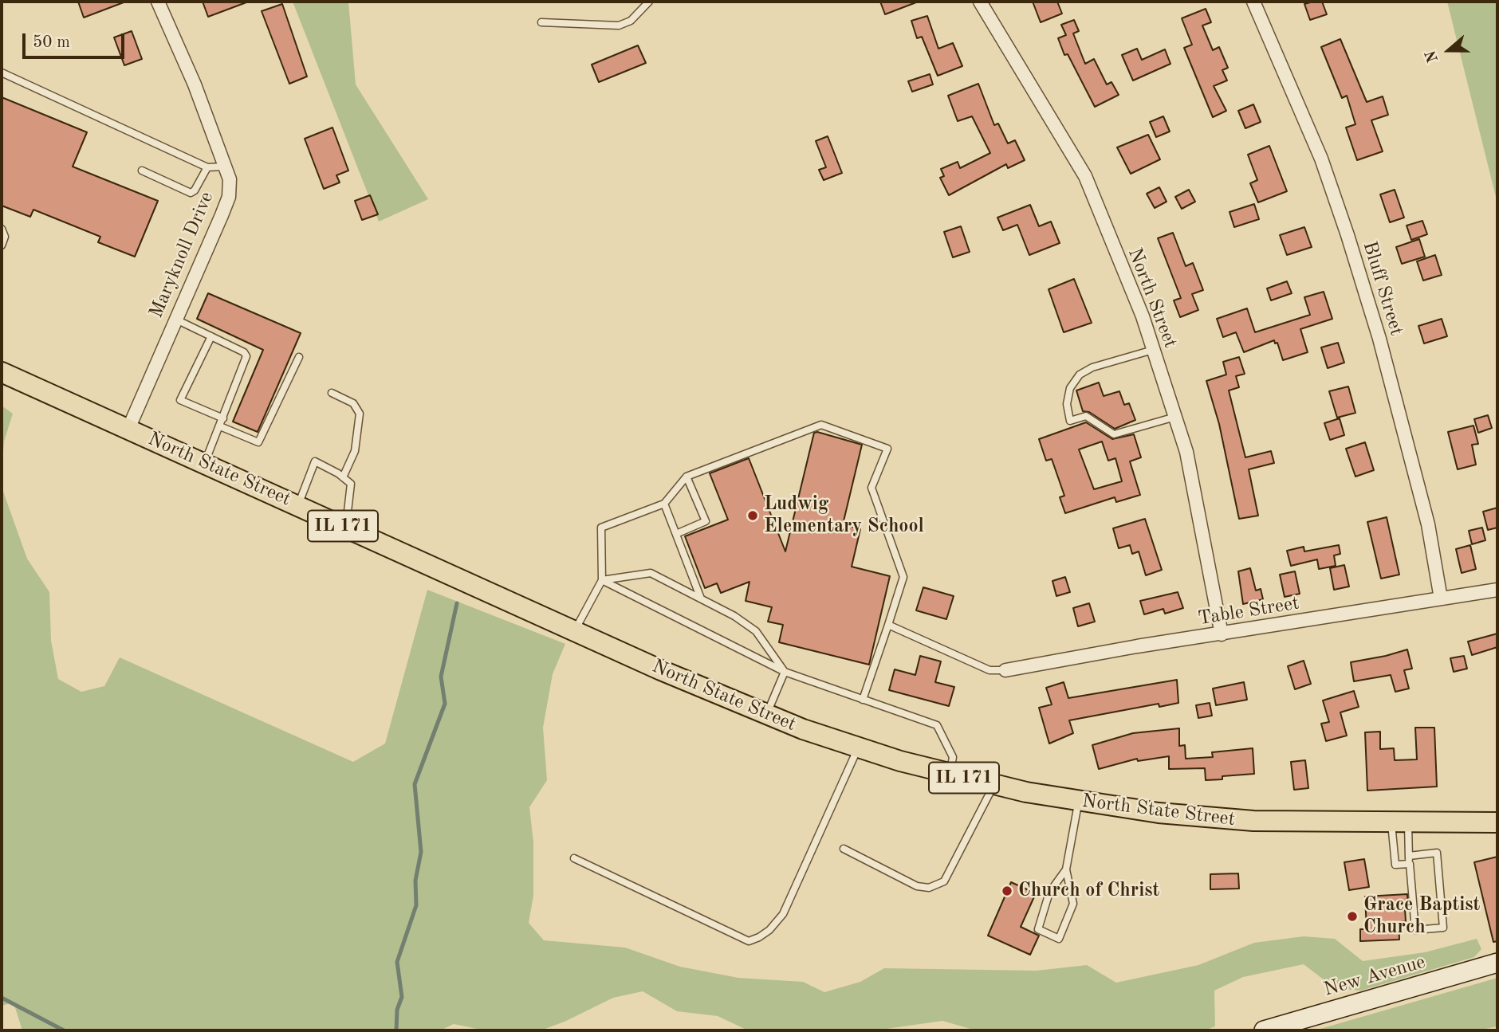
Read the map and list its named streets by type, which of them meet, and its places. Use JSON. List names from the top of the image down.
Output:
{
  "streets": {
    "main road": ["North State Street", "IL 171", "New Avenue"],
    "street": [
      "Maryknoll Drive",
      "Bluff Street",
      "North Street",
      "Table Street"
    ]
  },
  "crossings": [
    ["Maryknoll Drive", "North State Street"],
    ["Bluff Street", "Table Street"],
    ["North Street", "Table Street"]
  ],
  "places": ["Ludwig Elementary School", "Church of Christ", "Grace Baptist Church"],
  "scale_bar": "50 m",
  "north": "left"
}
